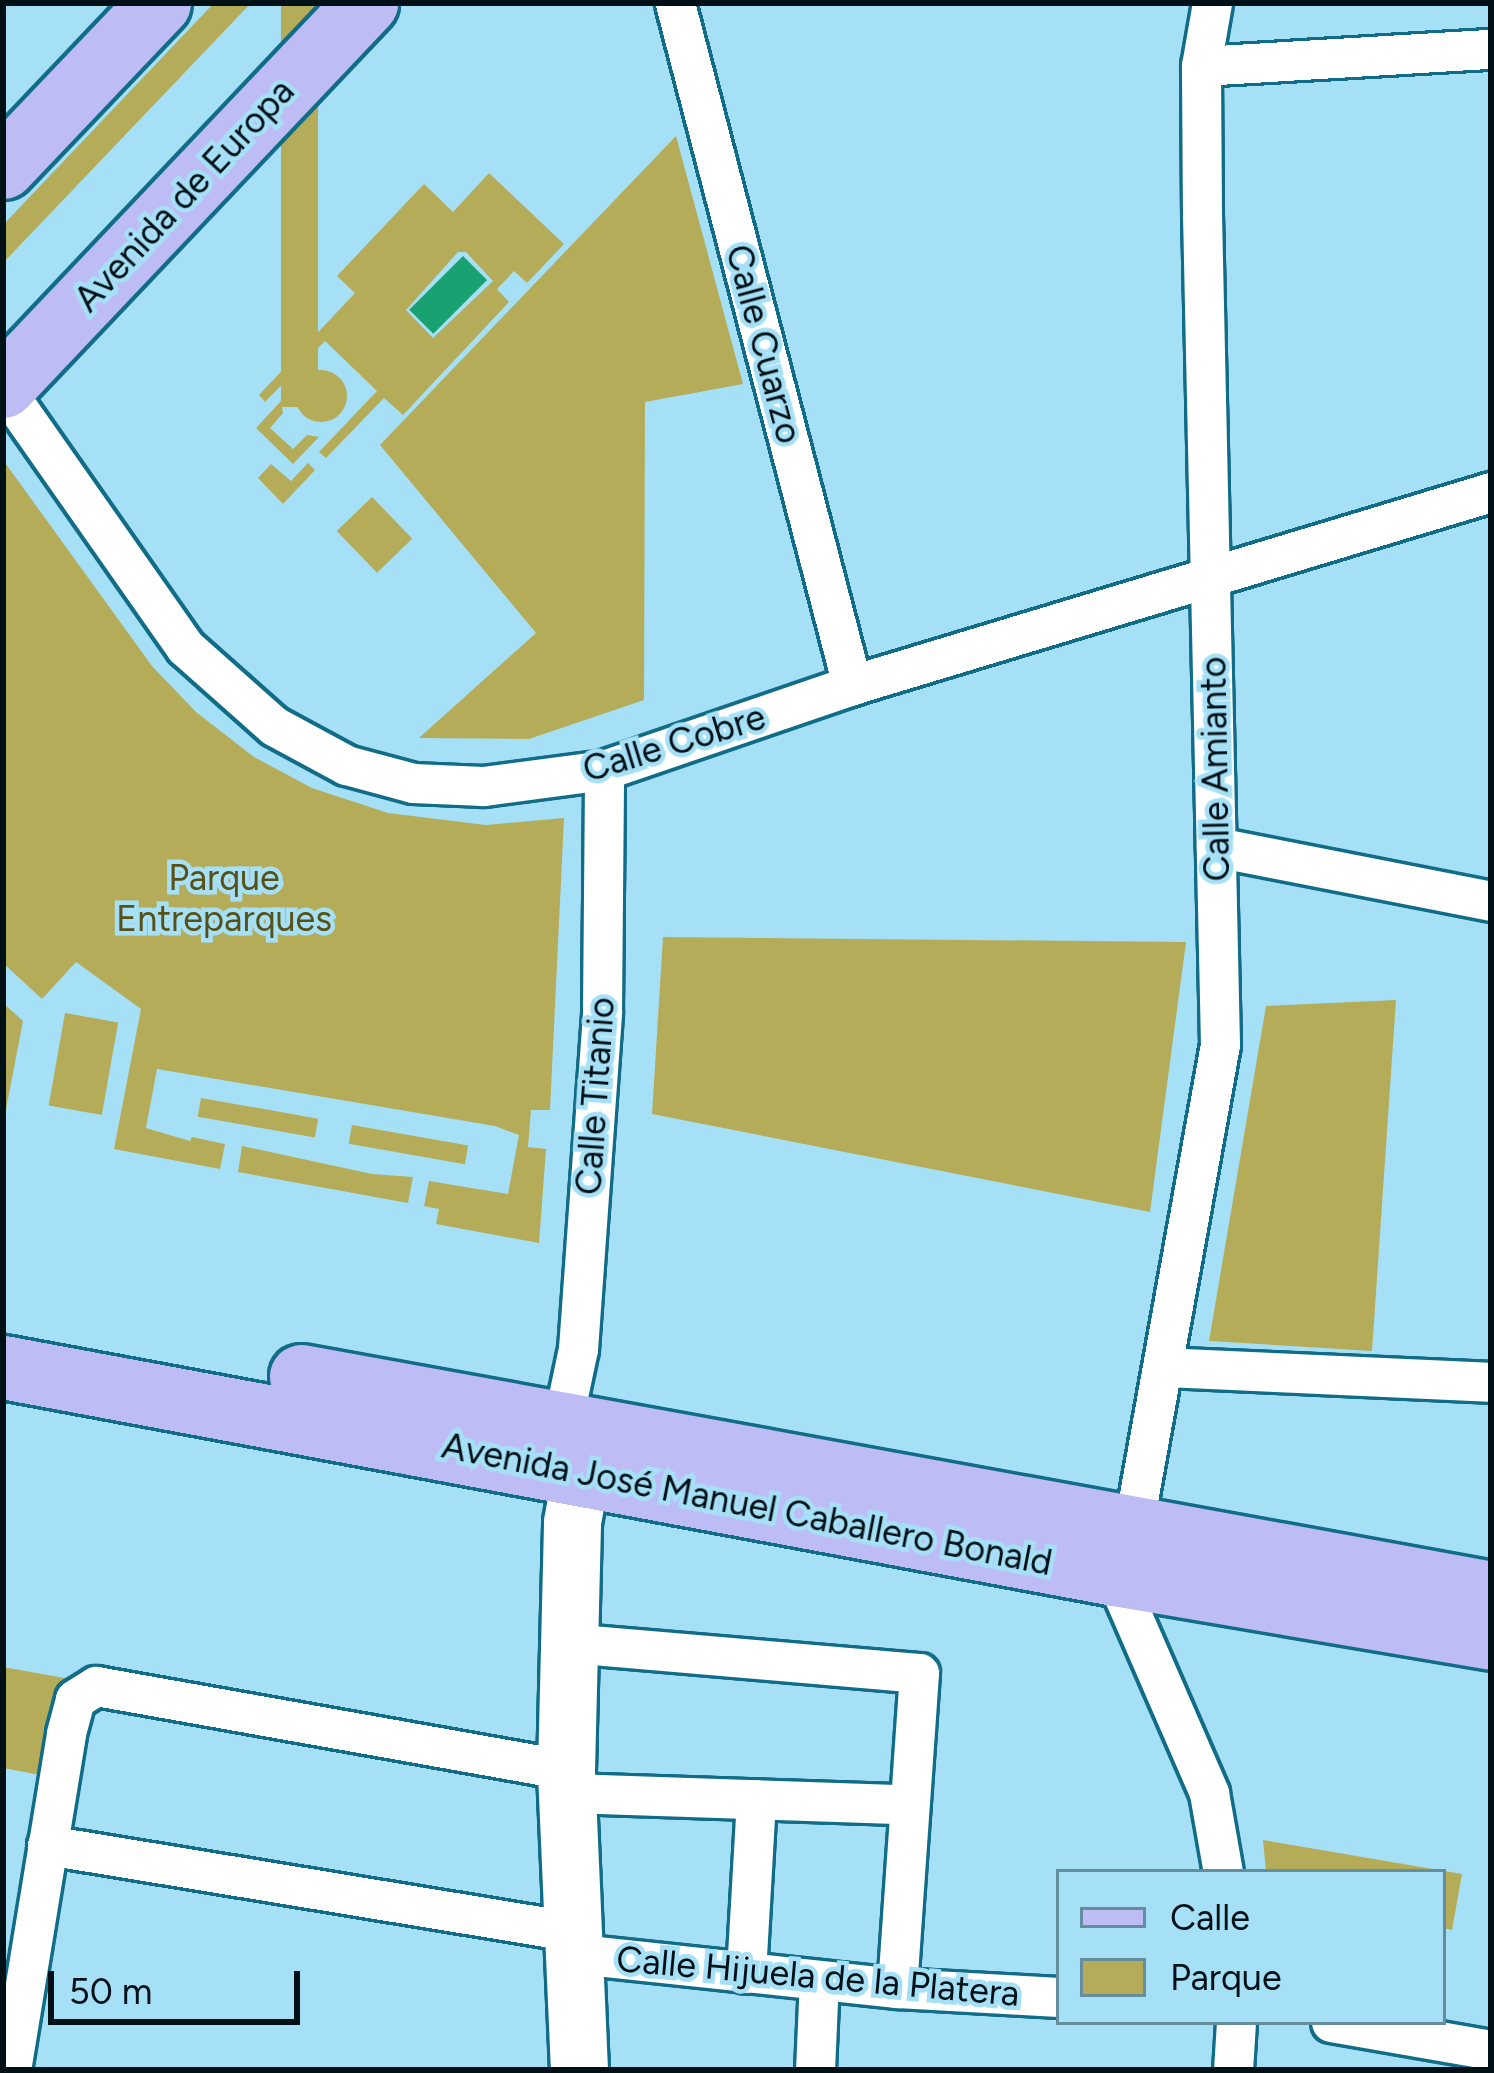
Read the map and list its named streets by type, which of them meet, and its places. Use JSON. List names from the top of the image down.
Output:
{
  "streets": {
    "main road": ["Avenida de Europa", "Avenida José Manuel Caballero Bonald"],
    "street": [
      "Calle Cuarzo",
      "Calle Cobre",
      "Calle Amianto",
      "Calle Titanio",
      "Calle Hijuela de la Platera"
    ]
  },
  "crossings": [
    ["Avenida de Europa", "Calle Cobre"],
    ["Calle Cuarzo", "Calle Cobre"],
    ["Calle Cobre", "Calle Amianto"],
    ["Calle Cobre", "Calle Titanio"],
    ["Calle Amianto", "Avenida José Manuel Caballero Bonald"],
    ["Calle Titanio", "Avenida José Manuel Caballero Bonald"]
  ],
  "parks": ["Parque Entreparques"],
  "legend": ["Calle", "Parque"],
  "scale_bar": "50 m"
}
